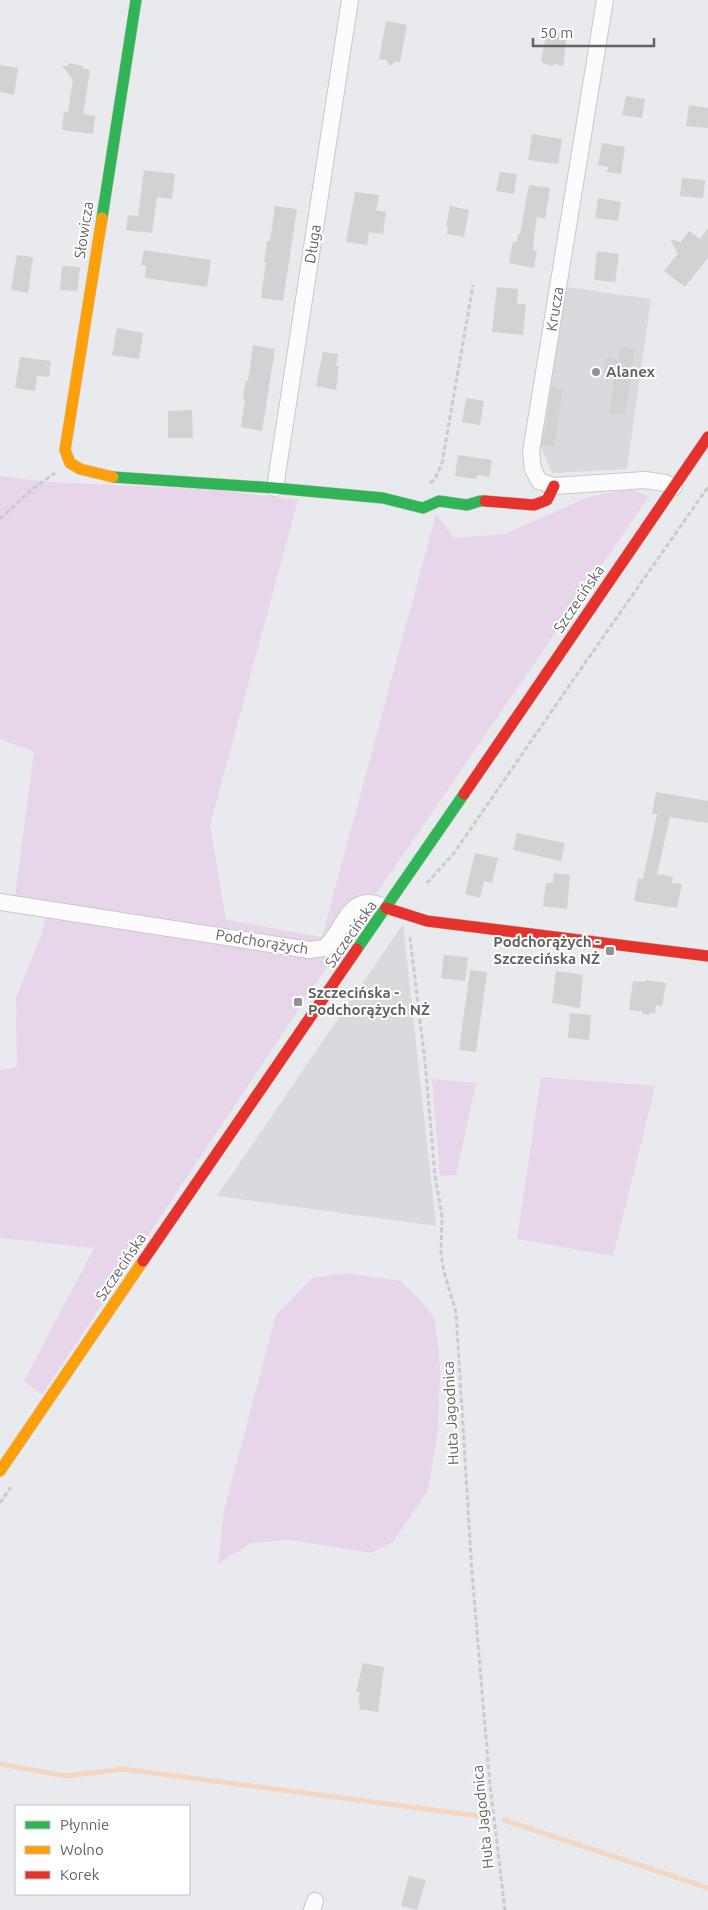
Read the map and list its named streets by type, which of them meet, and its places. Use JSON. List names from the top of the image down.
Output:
{
  "streets": {
    "street": [
      "Słowicza",
      "Długa",
      "Krucza",
      "Szczecińska",
      "Podchorążych"
    ],
    "path": ["Huta Jagodnica"]
  },
  "crossings": [
    ["Szczecińska", "Podchorążych"],
    ["Podchorążych", "Huta Jagodnica"]
  ],
  "places": {
    "other": ["Alanex"],
    "transit": ["Podchorążych - Szczecińska NŻ", "Szczecińska - Podchorążych NŻ"]
  },
  "legend": ["Płynnie", "Wolno", "Korek"],
  "scale_bar": "50 m"
}
